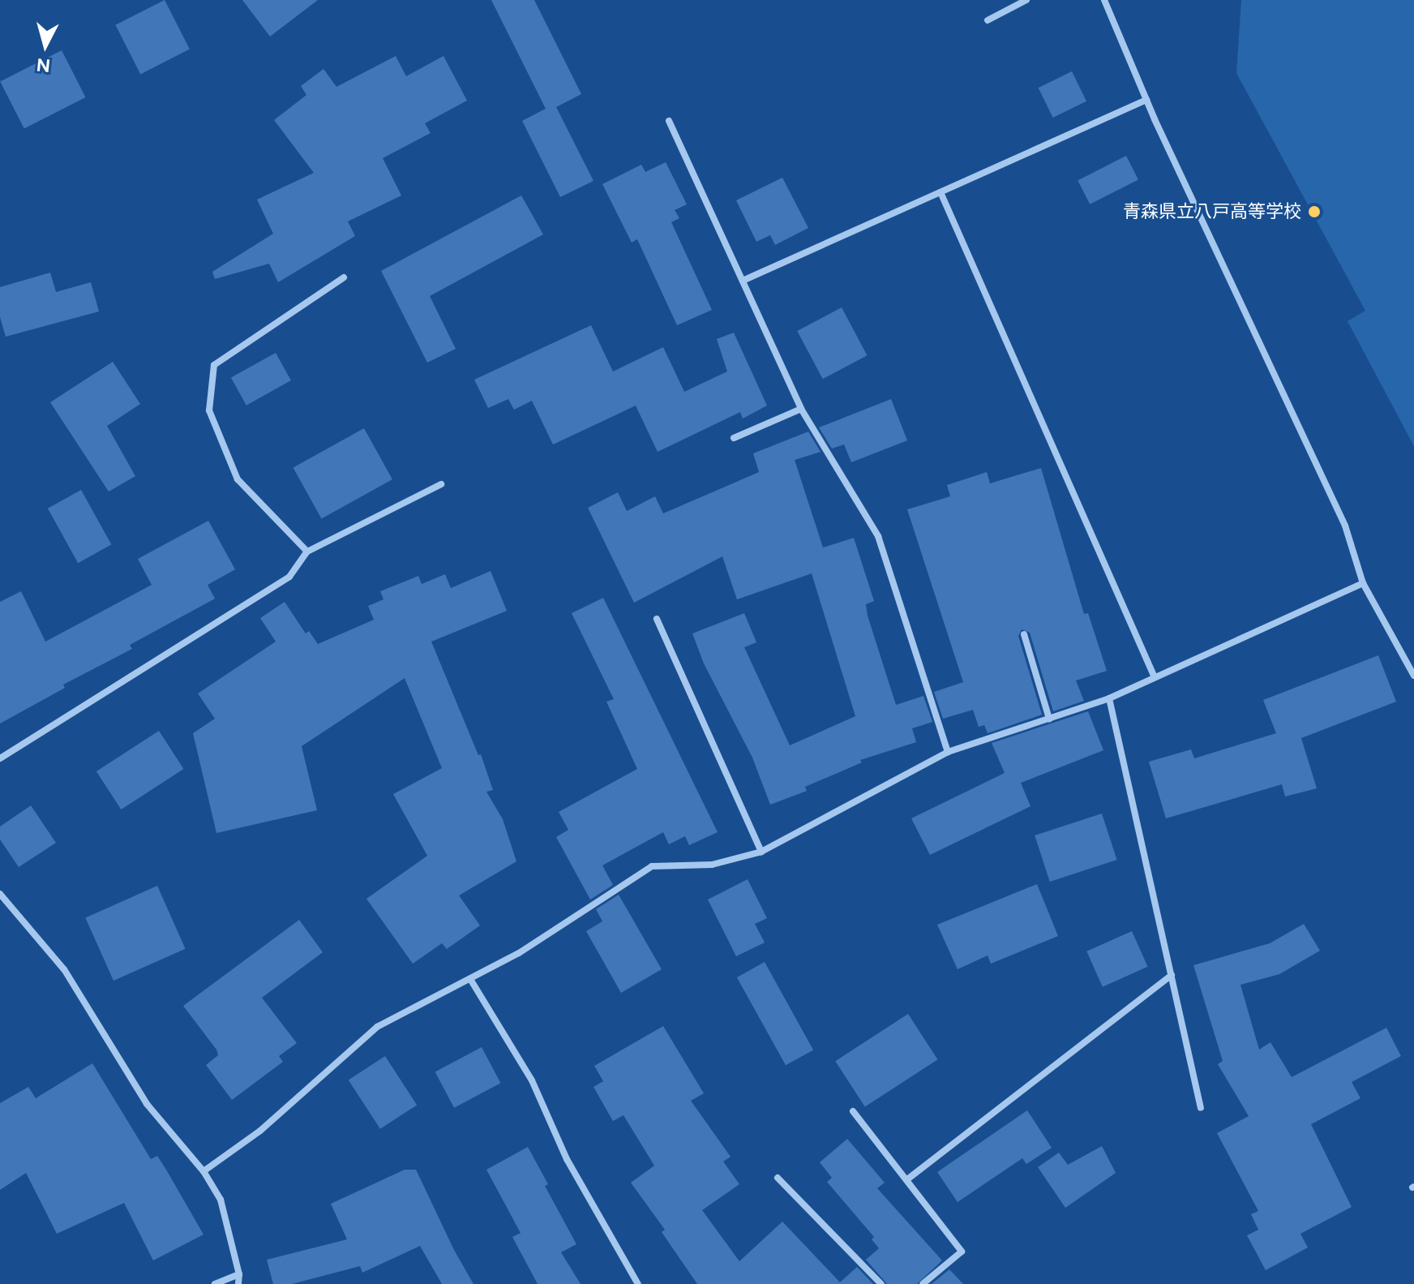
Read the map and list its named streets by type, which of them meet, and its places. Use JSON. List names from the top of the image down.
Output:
{
  "places": ["青森県立八戸高等学校"],
  "north": "bottom"
}
